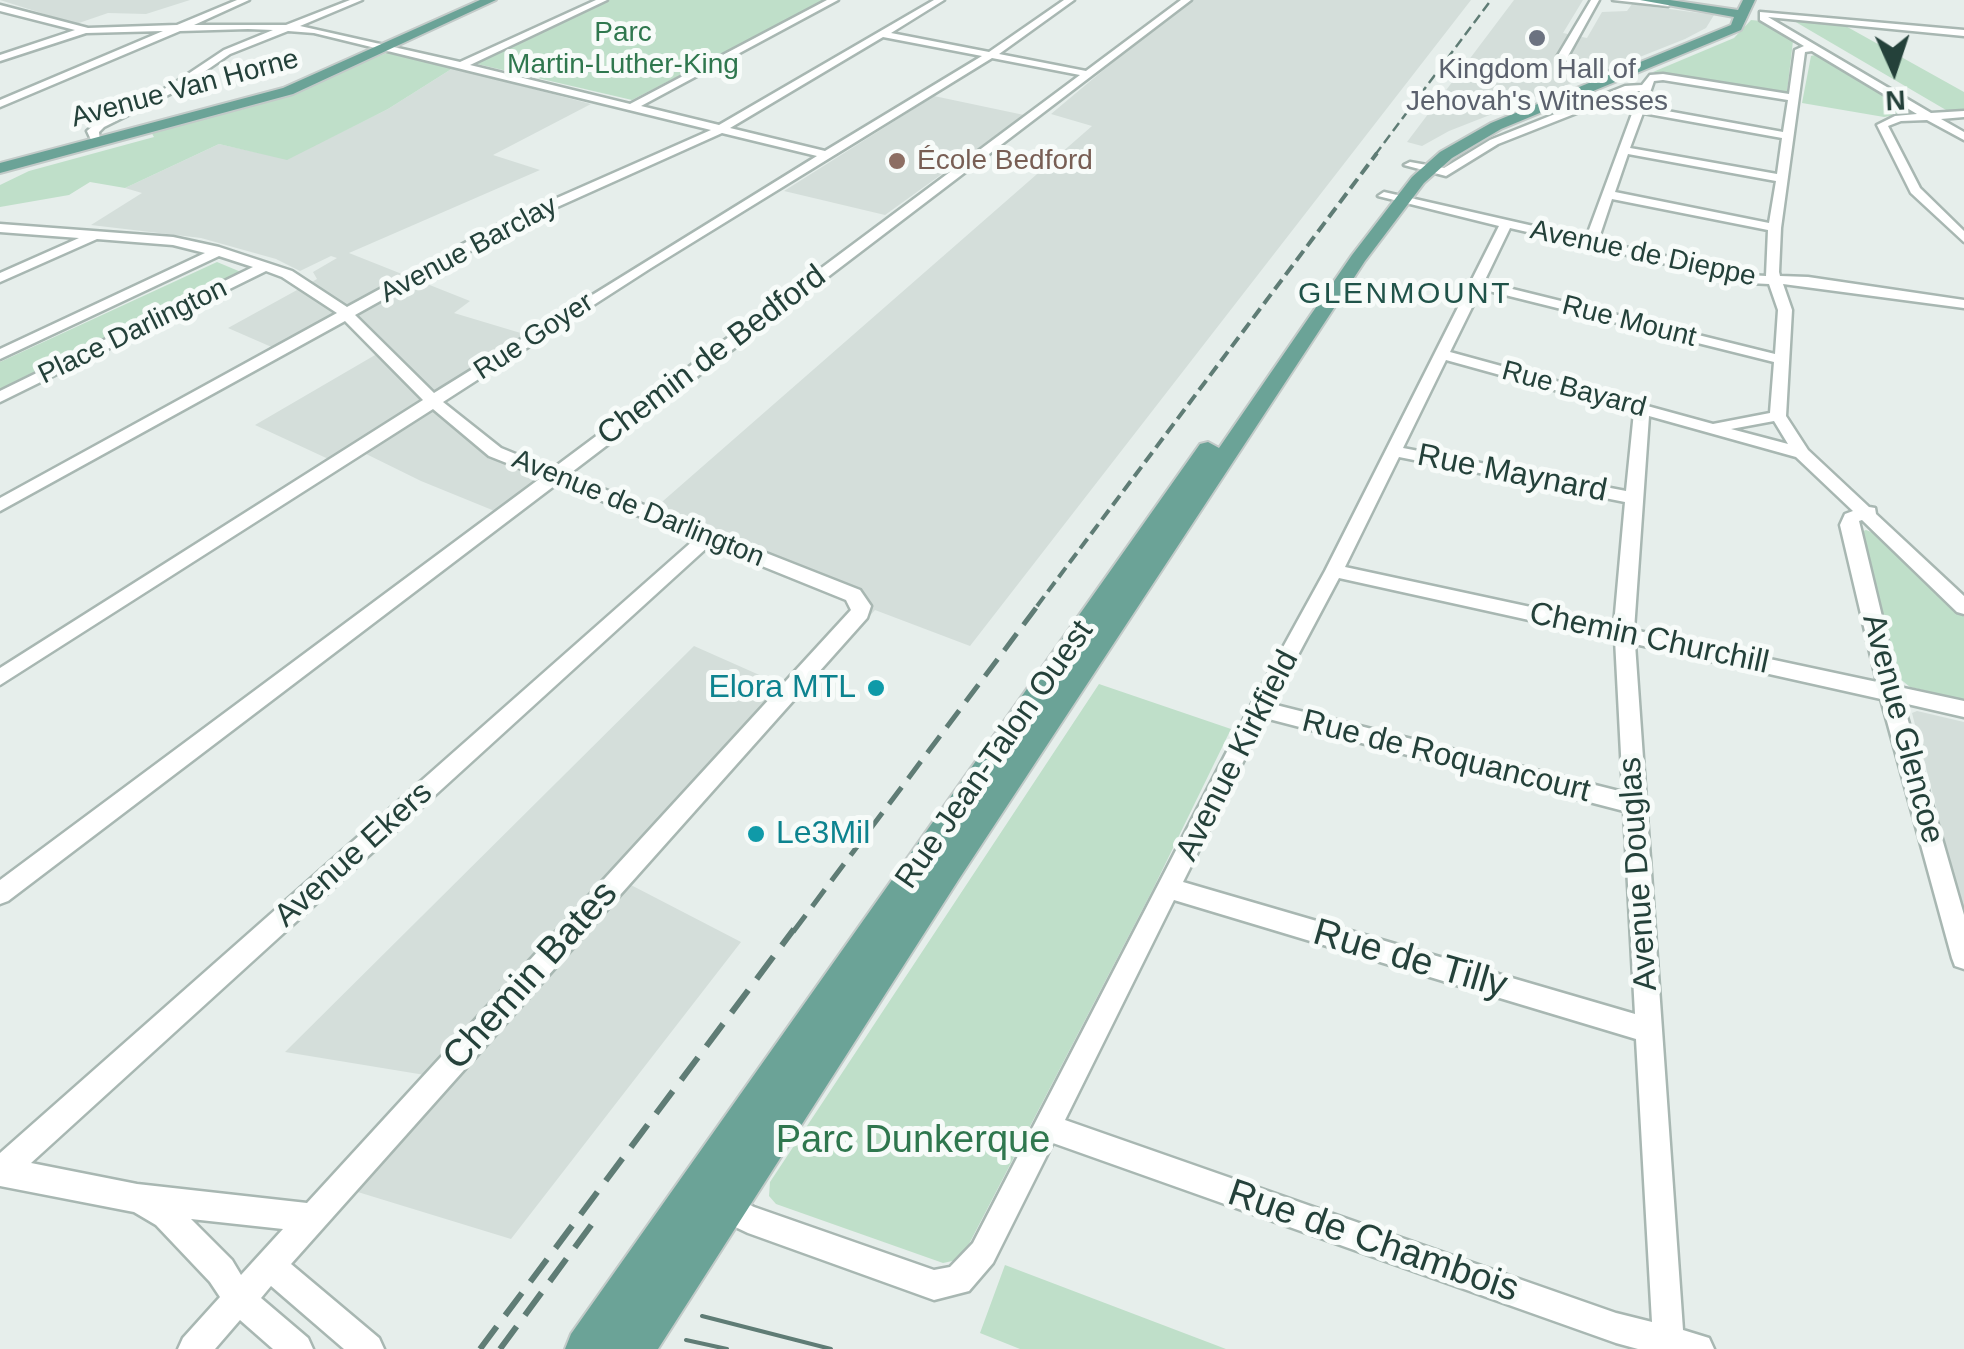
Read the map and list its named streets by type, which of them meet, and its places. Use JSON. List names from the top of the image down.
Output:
{
  "streets": {
    "main road": ["Avenue Van Horne", "Rue Jean-Talon Ouest"],
    "street": [
      "Avenue Barclay",
      "Avenue de Dieppe",
      "Rue Mount",
      "Place Darlington",
      "Rue Goyer",
      "Chemin de Bedford",
      "Rue Bayard",
      "Rue Maynard",
      "Avenue de Darlington",
      "Chemin Churchill",
      "Avenue Glencoe",
      "Avenue Kirkfield",
      "Rue de Roquancourt",
      "Avenue Ekers",
      "Avenue Douglas",
      "Rue de Tilly",
      "Chemin Bates",
      "Rue de Chambois"
    ]
  },
  "crossings": [
    ["Avenue Barclay", "Avenue de Darlington"],
    ["Avenue de Dieppe", "Rue Jean-Talon Ouest"],
    ["Avenue de Dieppe", "Avenue Kirkfield"],
    ["Rue Mount", "Avenue Kirkfield"],
    ["Place Darlington", "Avenue de Darlington"],
    ["Rue Goyer", "Avenue de Darlington"],
    ["Chemin de Bedford", "Avenue de Darlington"],
    ["Rue Bayard", "Avenue Kirkfield"],
    ["Rue Bayard", "Avenue Douglas"],
    ["Rue Maynard", "Avenue Kirkfield"],
    ["Rue Maynard", "Avenue Douglas"],
    ["Avenue de Darlington", "Avenue Ekers"],
    ["Avenue de Darlington", "Chemin Bates"],
    ["Chemin Churchill", "Avenue Glencoe"],
    ["Chemin Churchill", "Avenue Kirkfield"],
    ["Chemin Churchill", "Avenue Douglas"],
    ["Rue Jean-Talon Ouest", "Avenue Kirkfield"],
    ["Avenue Kirkfield", "Rue de Roquancourt"],
    ["Avenue Kirkfield", "Rue de Tilly"],
    ["Avenue Kirkfield", "Rue de Chambois"],
    ["Rue de Roquancourt", "Avenue Douglas"],
    ["Avenue Douglas", "Rue de Tilly"],
    ["Avenue Douglas", "Rue de Chambois"]
  ],
  "districts": ["GLENMOUNT"],
  "parks": ["Parc Martin-Luther-King", "Parc Dunkerque"],
  "places": [
    "Kingdom Hall of Jehovah's Witnesses",
    "École Bedford",
    "Elora MTL",
    "Le3Mil"
  ],
  "north": "bottom"
}
